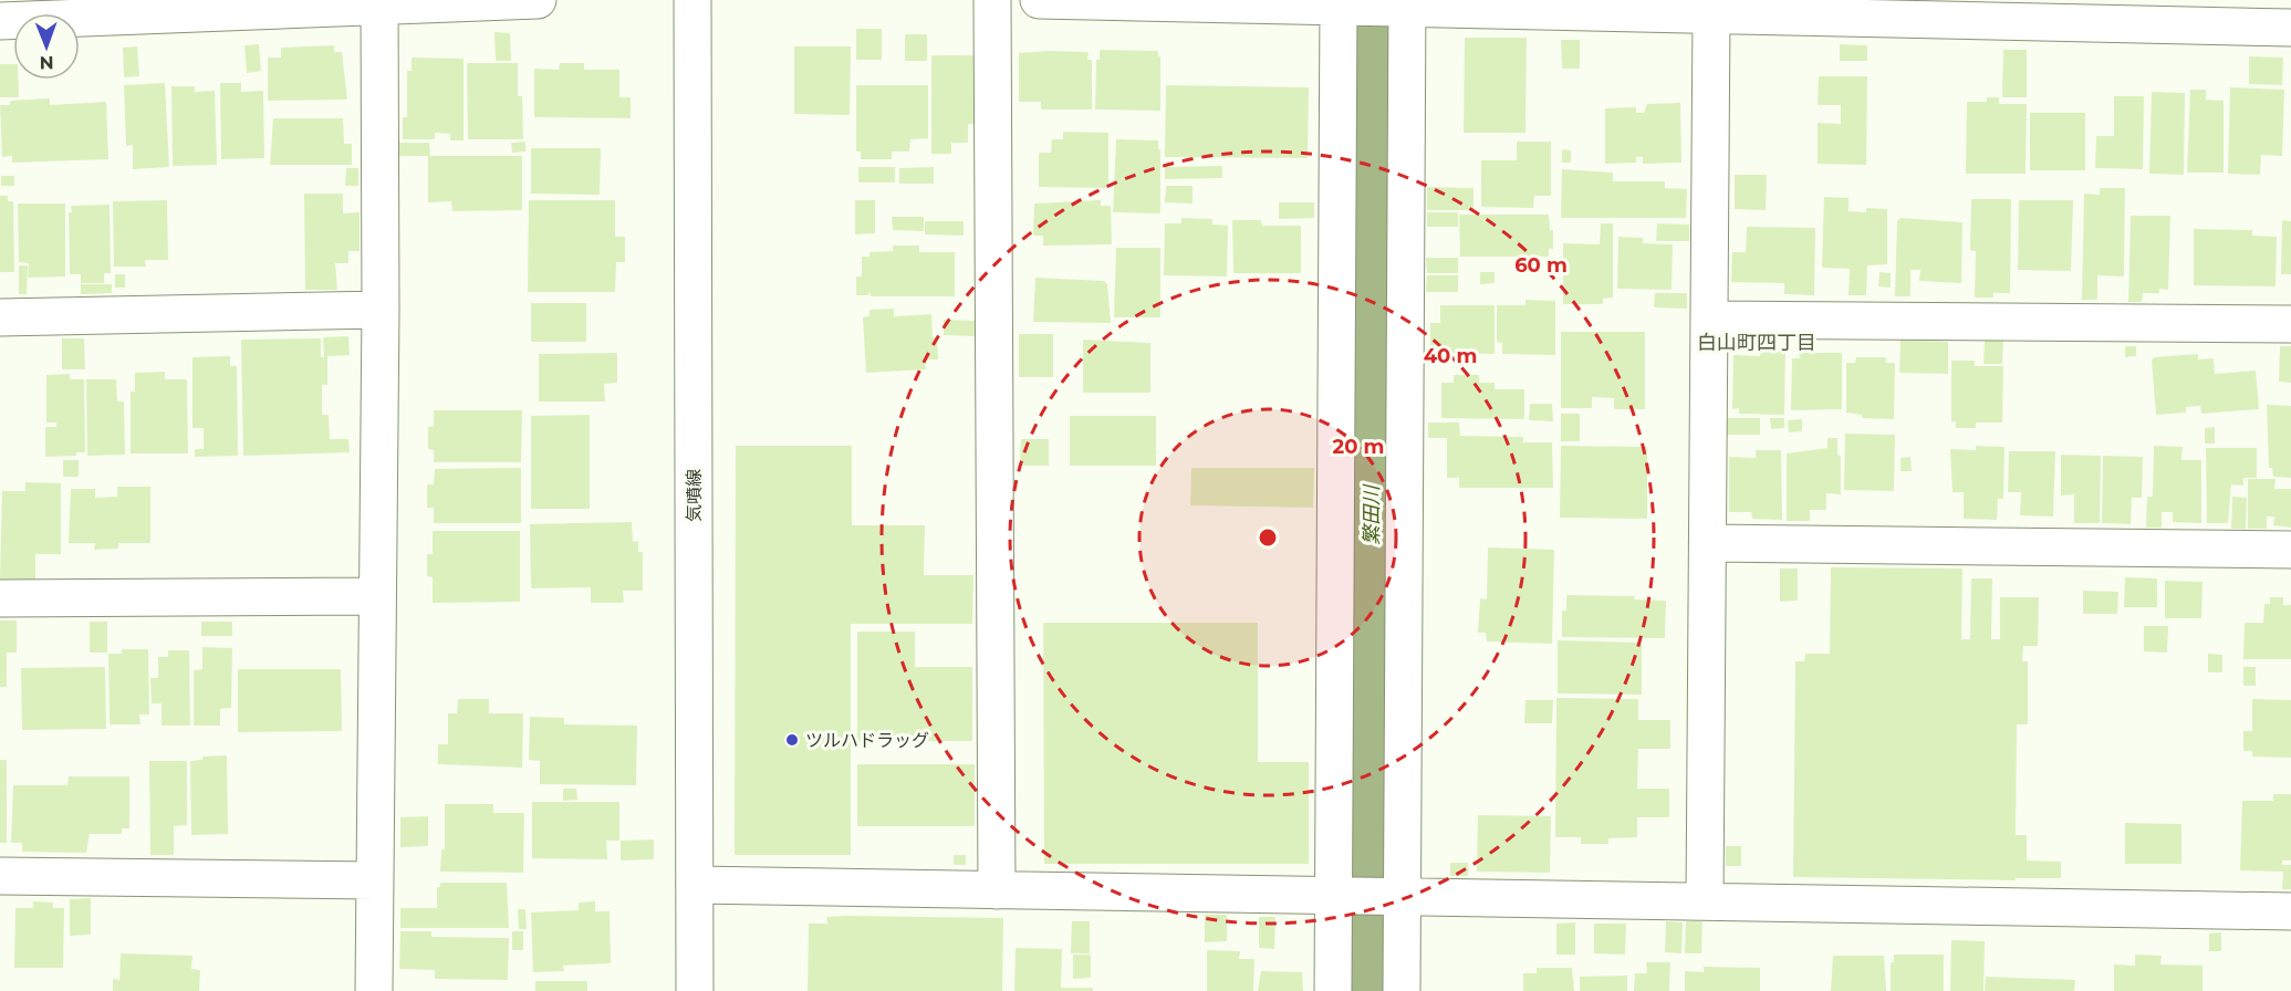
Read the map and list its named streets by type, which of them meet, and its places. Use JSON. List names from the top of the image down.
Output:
{
  "streets": {
    "street": ["気噴線"]
  },
  "districts": ["白山町四丁目"],
  "water": ["繁田川"],
  "places": ["ツルハドラッグ"],
  "north": "bottom",
  "rings": ["60 m", "40 m", "20 m"]
}
